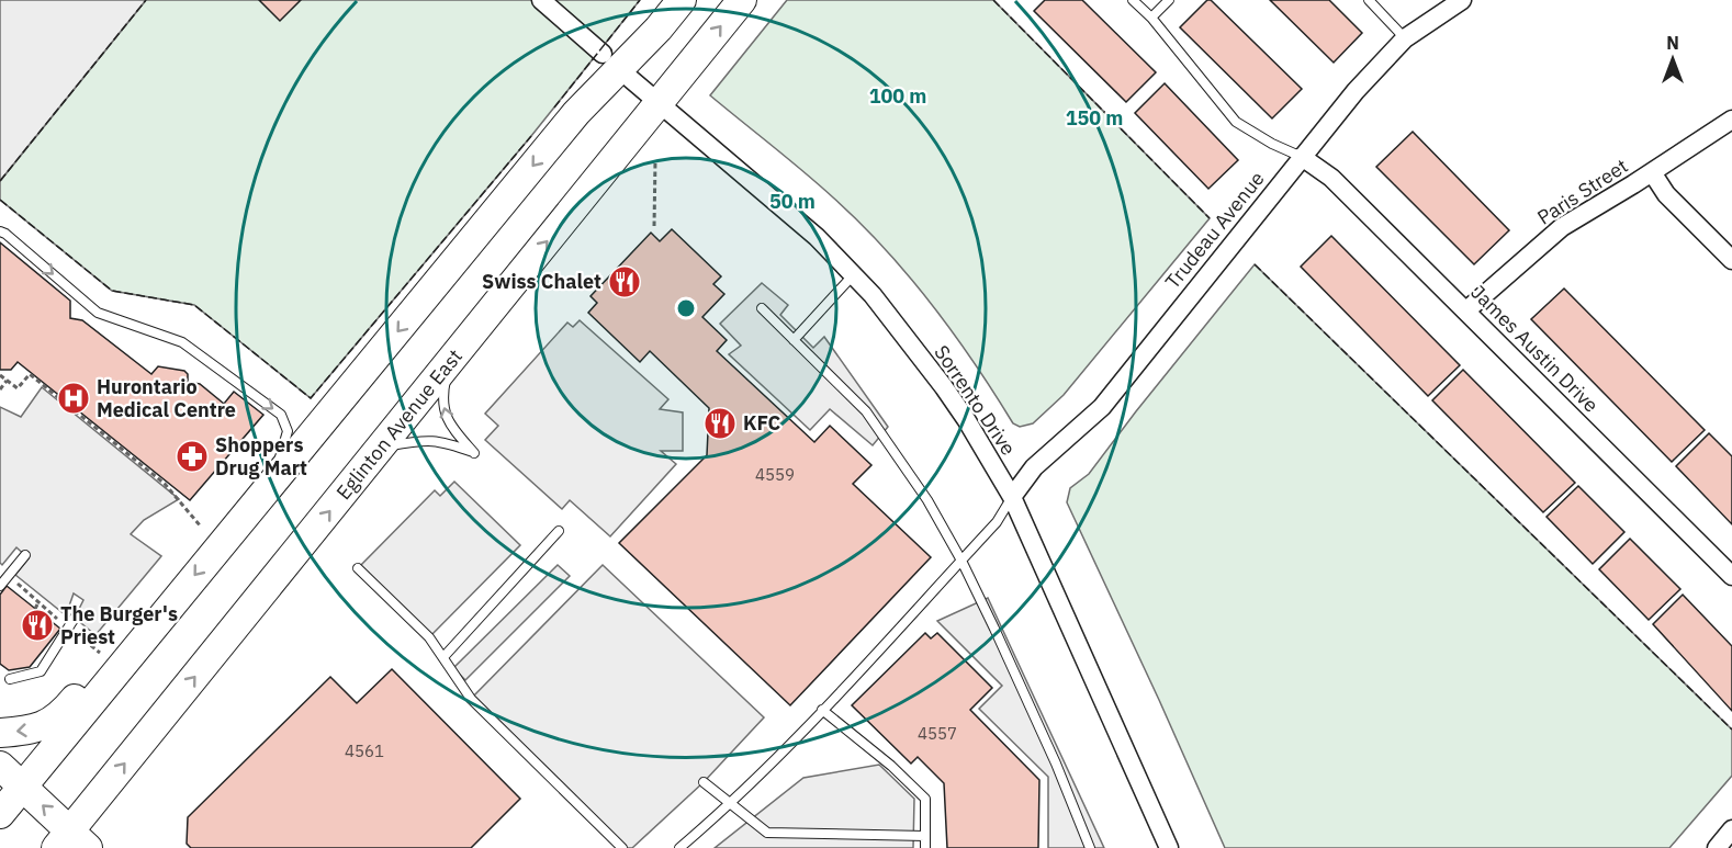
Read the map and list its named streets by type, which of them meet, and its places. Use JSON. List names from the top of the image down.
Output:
{
  "streets": {
    "main road": ["Eglinton Avenue East"],
    "street": [
      "Paris Street",
      "Trudeau Avenue",
      "James Austin Drive",
      "Sorrento Drive"
    ]
  },
  "crossings": [
    ["Paris Street", "James Austin Drive"],
    ["Trudeau Avenue", "James Austin Drive"],
    ["Trudeau Avenue", "Sorrento Drive"],
    ["Sorrento Drive", "Eglinton Avenue East"]
  ],
  "places": {
    "restaurant": ["Swiss Chalet", "KFC", "The Burger's Priest"],
    "hospital": ["Hurontario Medical Centre"],
    "pharmacy": ["Shoppers Drug Mart"]
  },
  "house_numbers": ["4559", "4557", "4561"],
  "north": "top",
  "rings": ["100 m", "150 m", "50 m"]
}
